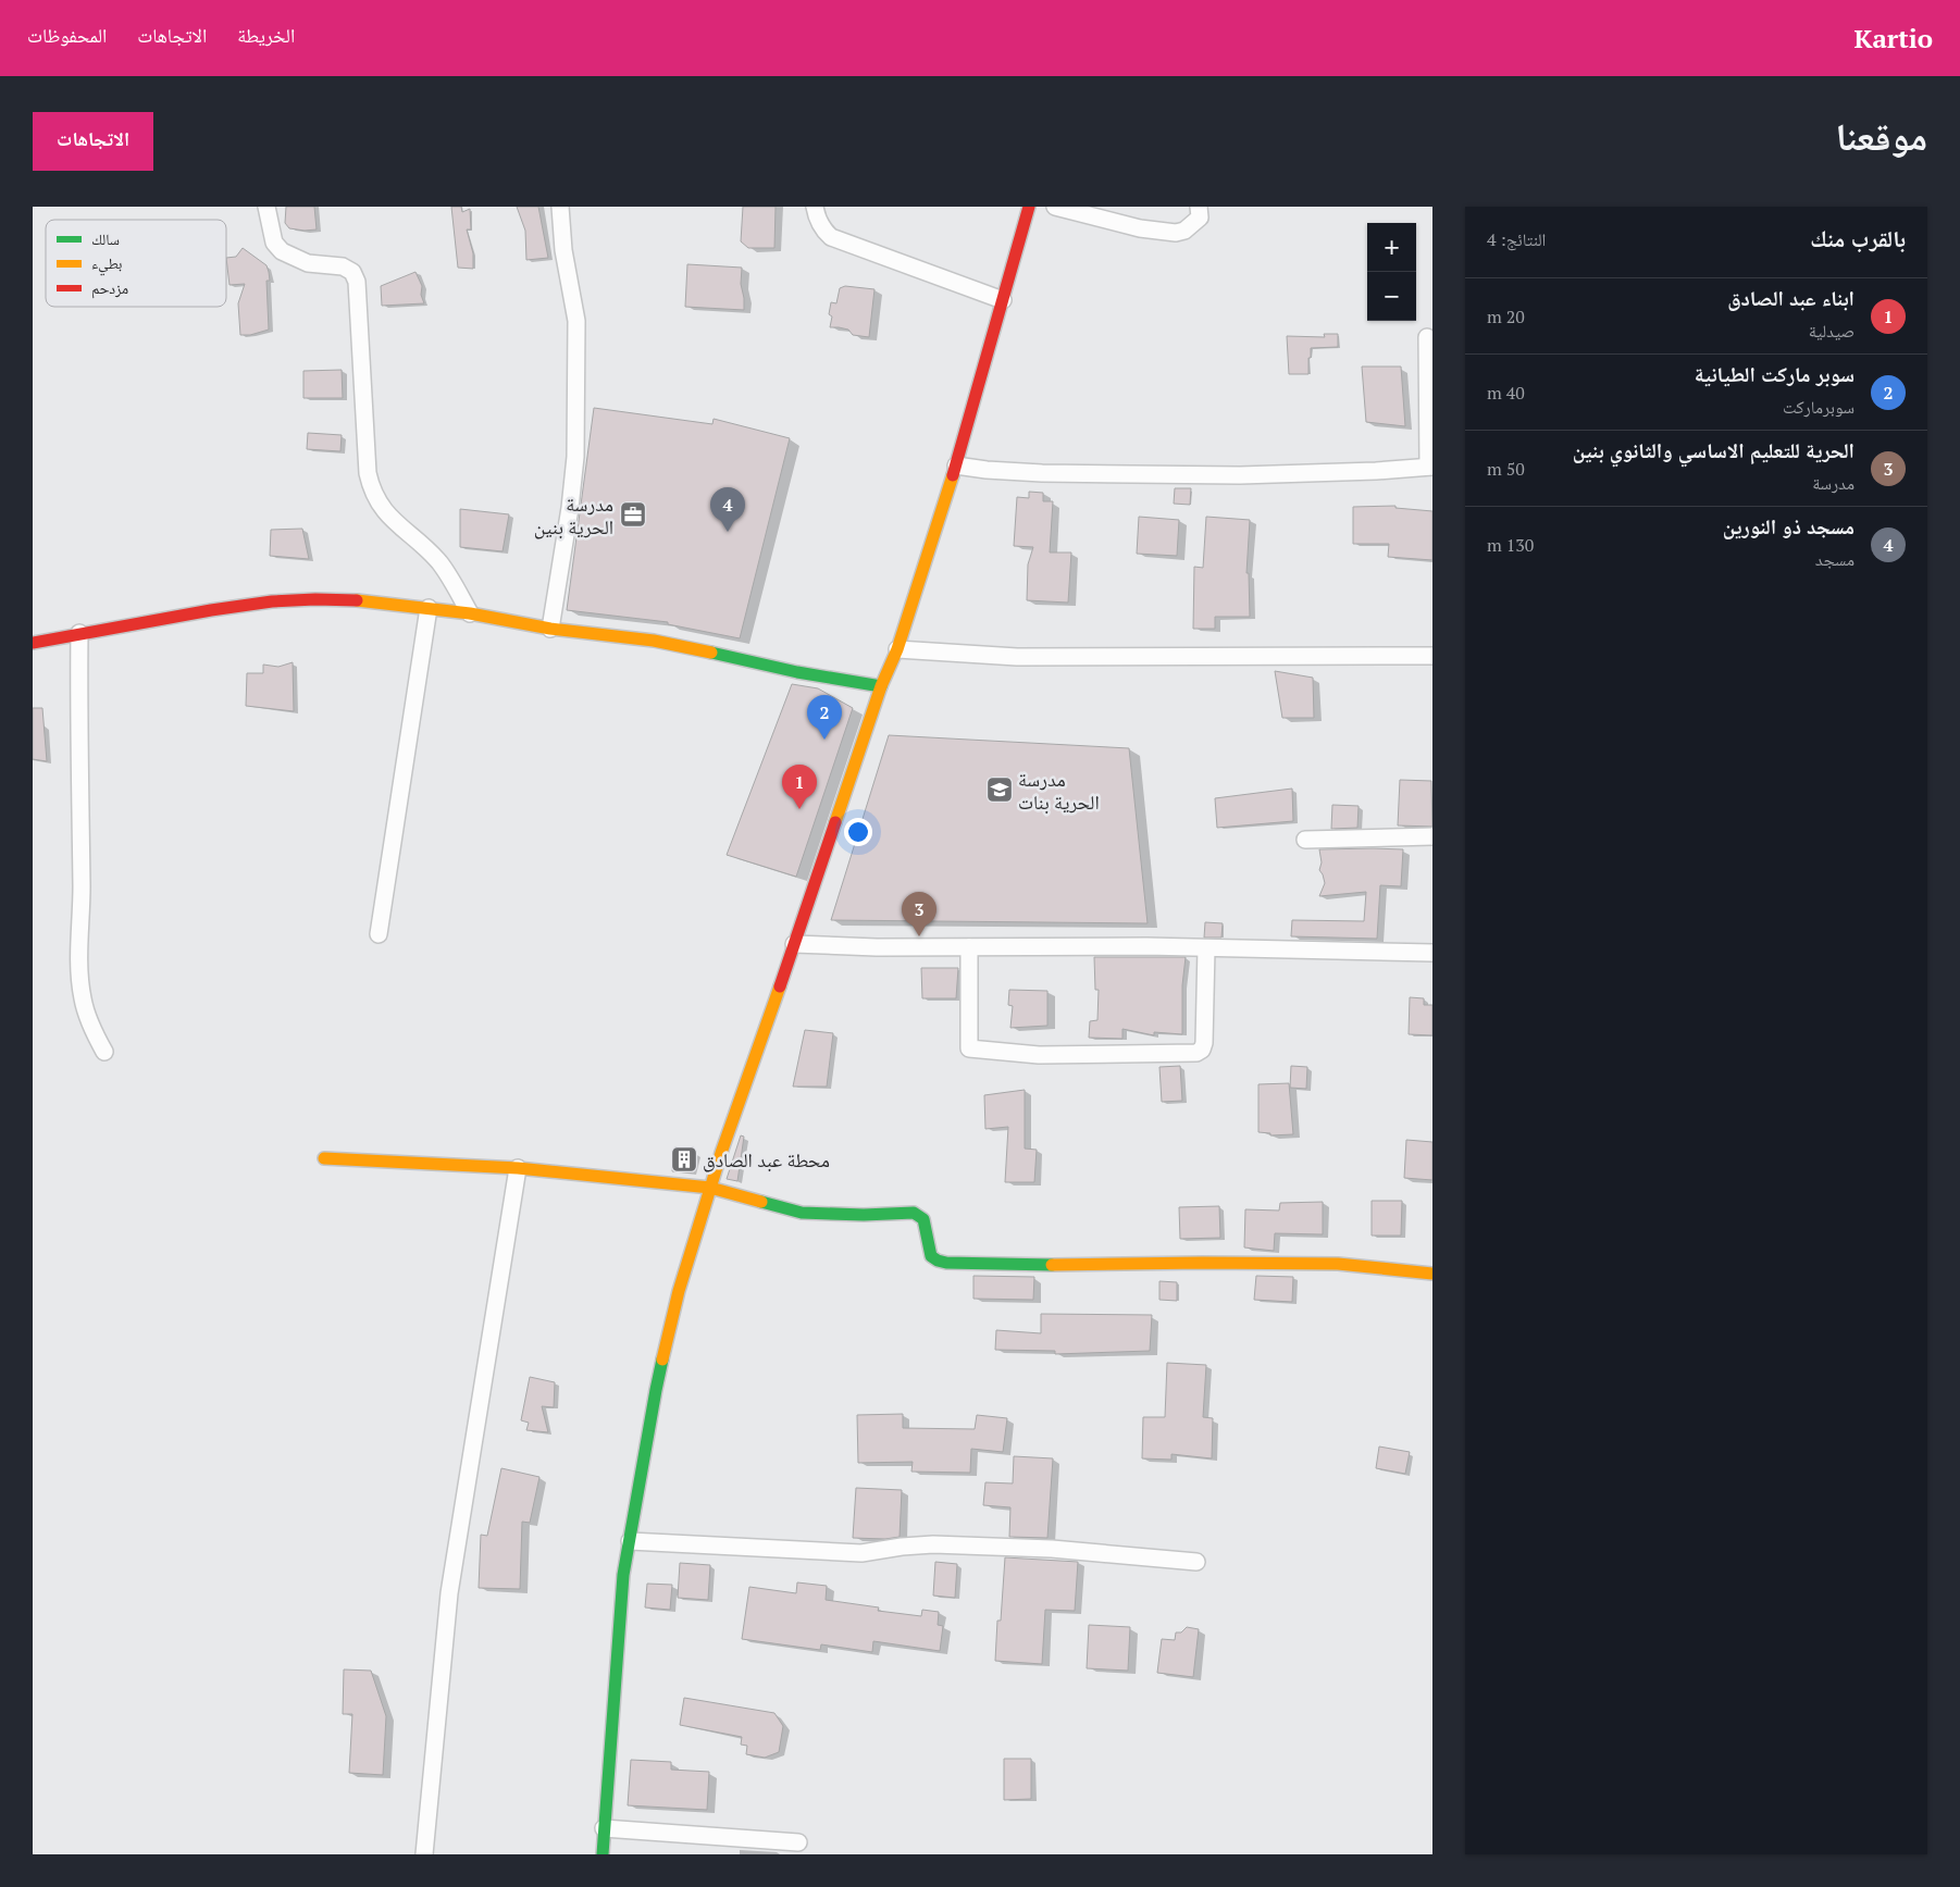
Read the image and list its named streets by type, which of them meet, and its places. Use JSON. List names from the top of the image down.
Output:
{
  "places": {
    "office": ["مدرسة الحرية بنين"],
    "school or university": ["مدرسة الحرية بنات"],
    "building": ["محطة عبد الصادق"]
  },
  "legend": ["سالك", "بطيء", "مزدحم"],
  "page": {
    "header": "Kartio",
    "nav": ["الخريطة", "الاتجاهات", "المحفوظات"],
    "title": "موقعنا",
    "buttons": "الاتجاهات",
    "heading": ["بالقرب منك", "النتائج: 4"],
    "map_buttons": ["+", "−"],
    "list": [
      {
        "mark": "1",
        "name": "ابناء عبد الصادق",
        "note": "صيدلية",
        "value": "20 m"
      },
      {
        "mark": "2",
        "name": "سوبر ماركت الطيانية",
        "note": "سوبرماركت",
        "value": "40 m"
      },
      {
        "mark": "3",
        "name": "الحرية للتعليم الاساسي والثانوي بنين",
        "note": "مدرسة",
        "value": "50 m"
      },
      {
        "mark": "4",
        "name": "مسجد ذو النورين",
        "note": "مسجد",
        "value": "130 m"
      }
    ],
    "pins": [
      "4",
      "2",
      "1",
      "3"
    ]
  }
}
